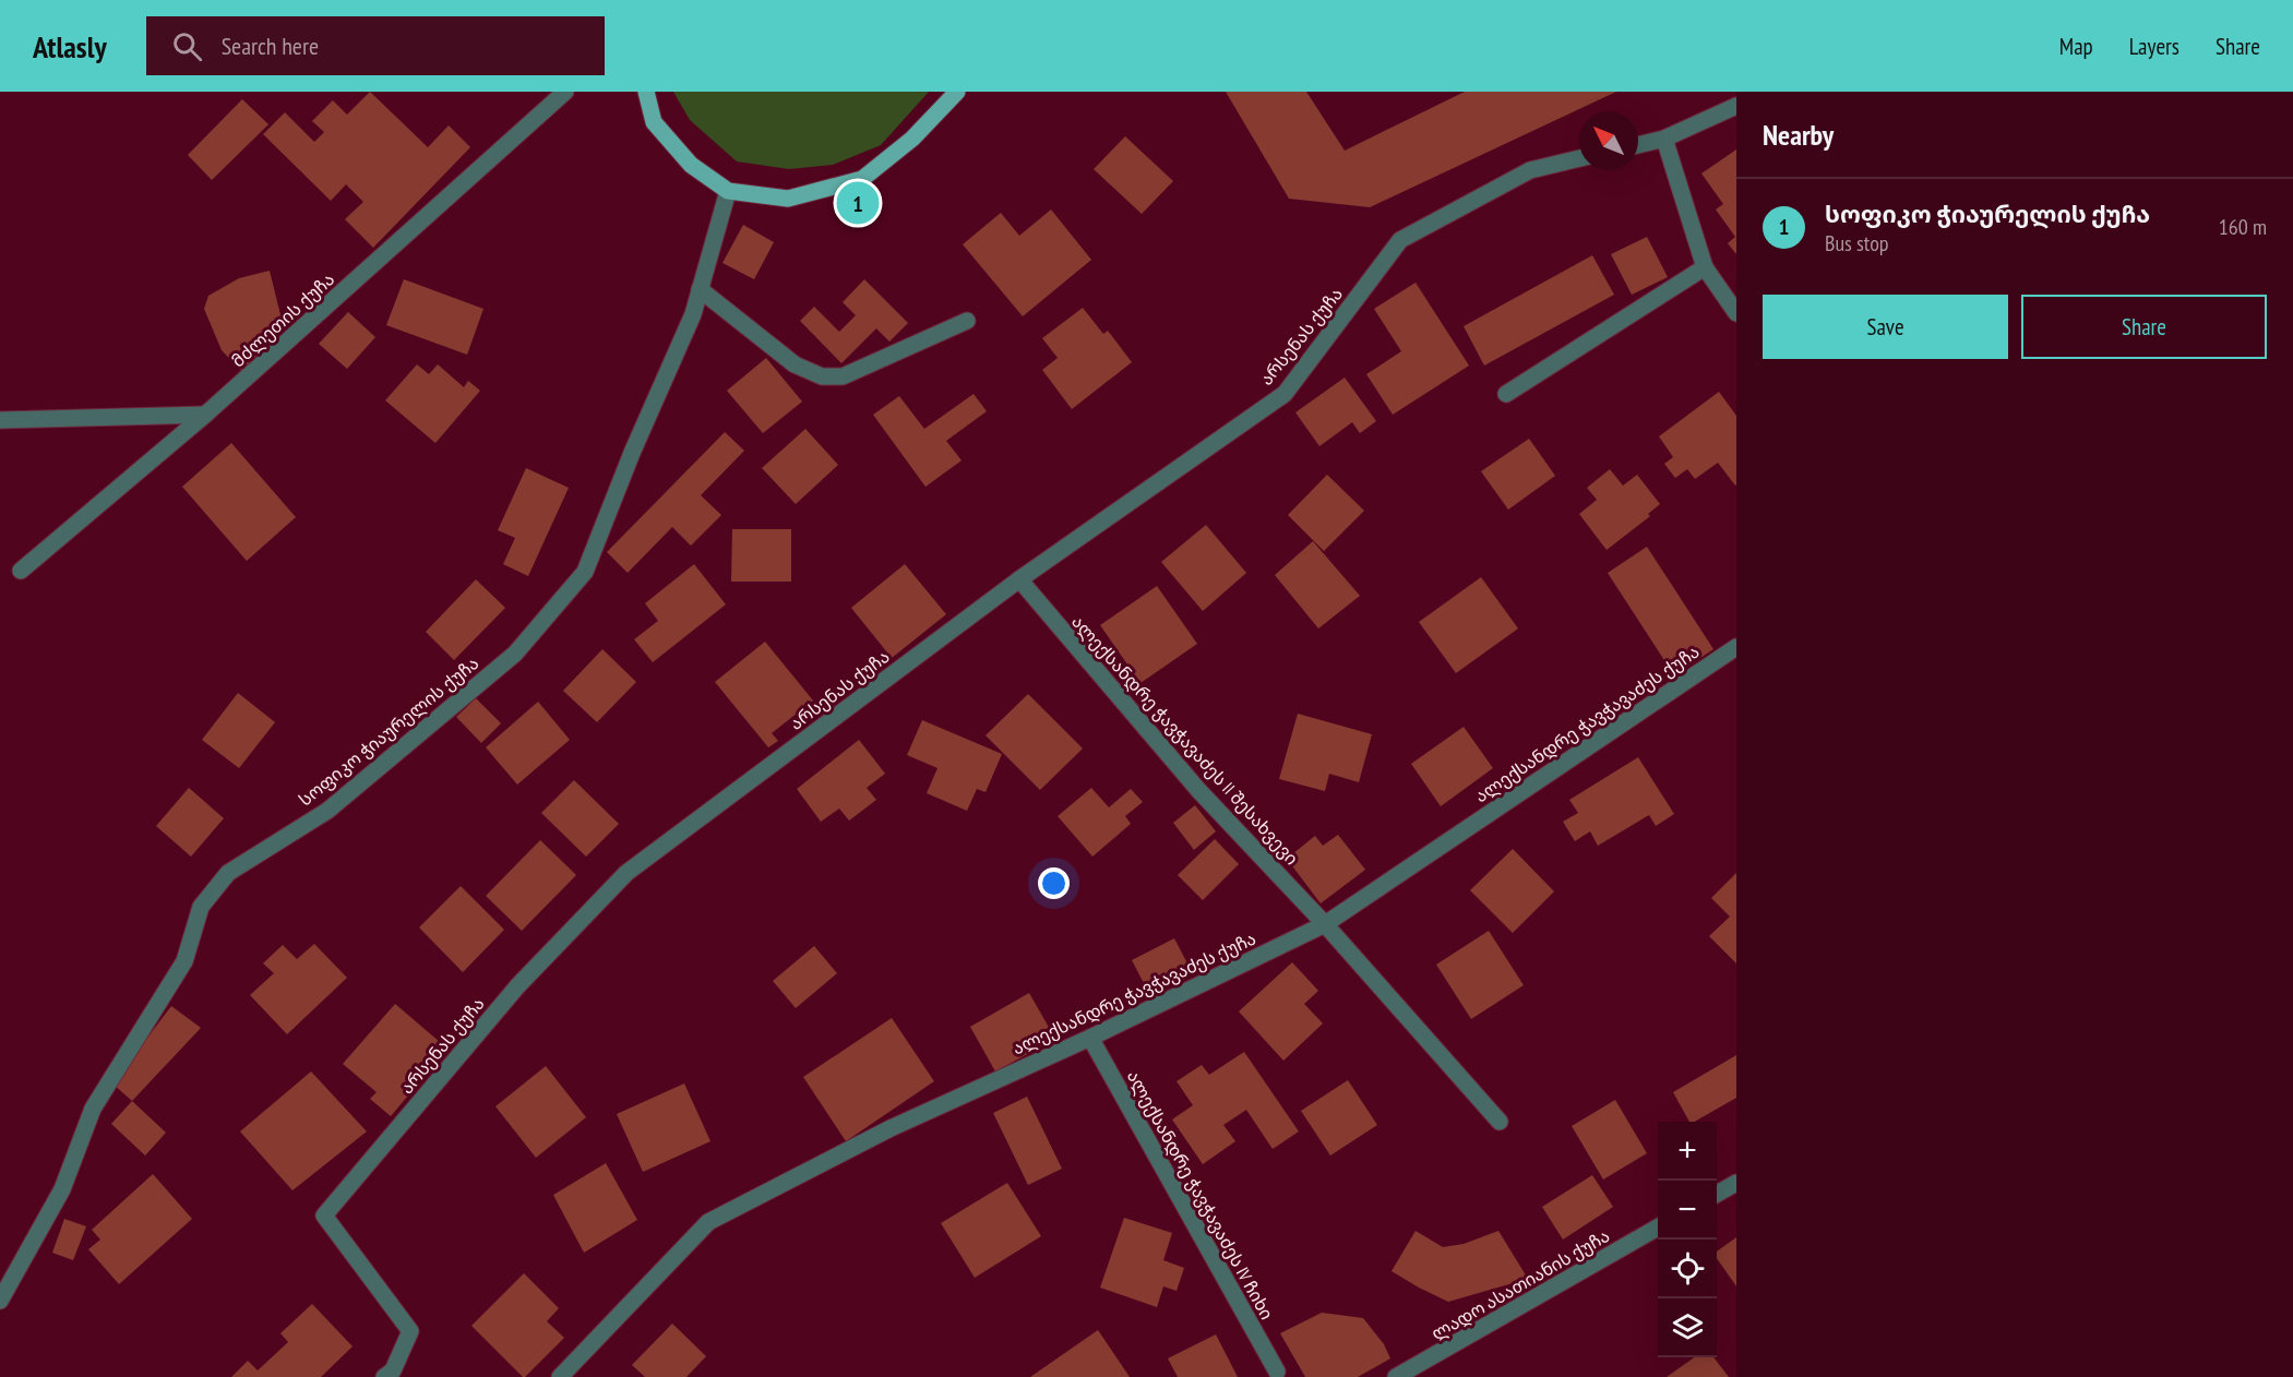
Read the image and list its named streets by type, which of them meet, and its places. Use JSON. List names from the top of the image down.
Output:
{
  "streets": {
    "street": [
      "მძლეთის ქუჩა",
      "არსენას ქუჩა",
      "ალექსანდრე ჭავჭავაძეს ქუჩა",
      "სოფიკო ჭიაურელის ქუჩა",
      "ალექსანდრე ჭავჭავაძეს II შესახვევი",
      "ალექსანდრე ჭავჭავაძეს IV ჩიხი",
      "ლადო ასათიანის ქუჩა"
    ]
  },
  "crossings": [
    ["არსენას ქუჩა", "ალექსანდრე ჭავჭავაძეს II შესახვევი"],
    ["ალექსანდრე ჭავჭავაძეს ქუჩა", "ალექსანდრე ჭავჭავაძეს II შესახვევი"],
    ["ალექსანდრე ჭავჭავაძეს ქუჩა", "ალექსანდრე ჭავჭავაძეს IV ჩიხი"]
  ],
  "north": "top left",
  "page": {
    "header": "Atlasly",
    "search": "Search here",
    "nav": ["Map", "Layers", "Share"],
    "heading": "Nearby",
    "list": [
      {
        "mark": "1",
        "name": "სოფიკო ჭიაურელის ქუჩა",
        "note": "Bus stop",
        "value": "160 m"
      }
    ],
    "pins": "1",
    "buttons": ["Save", "Share"],
    "map_buttons": ["+", "−"]
  }
}
